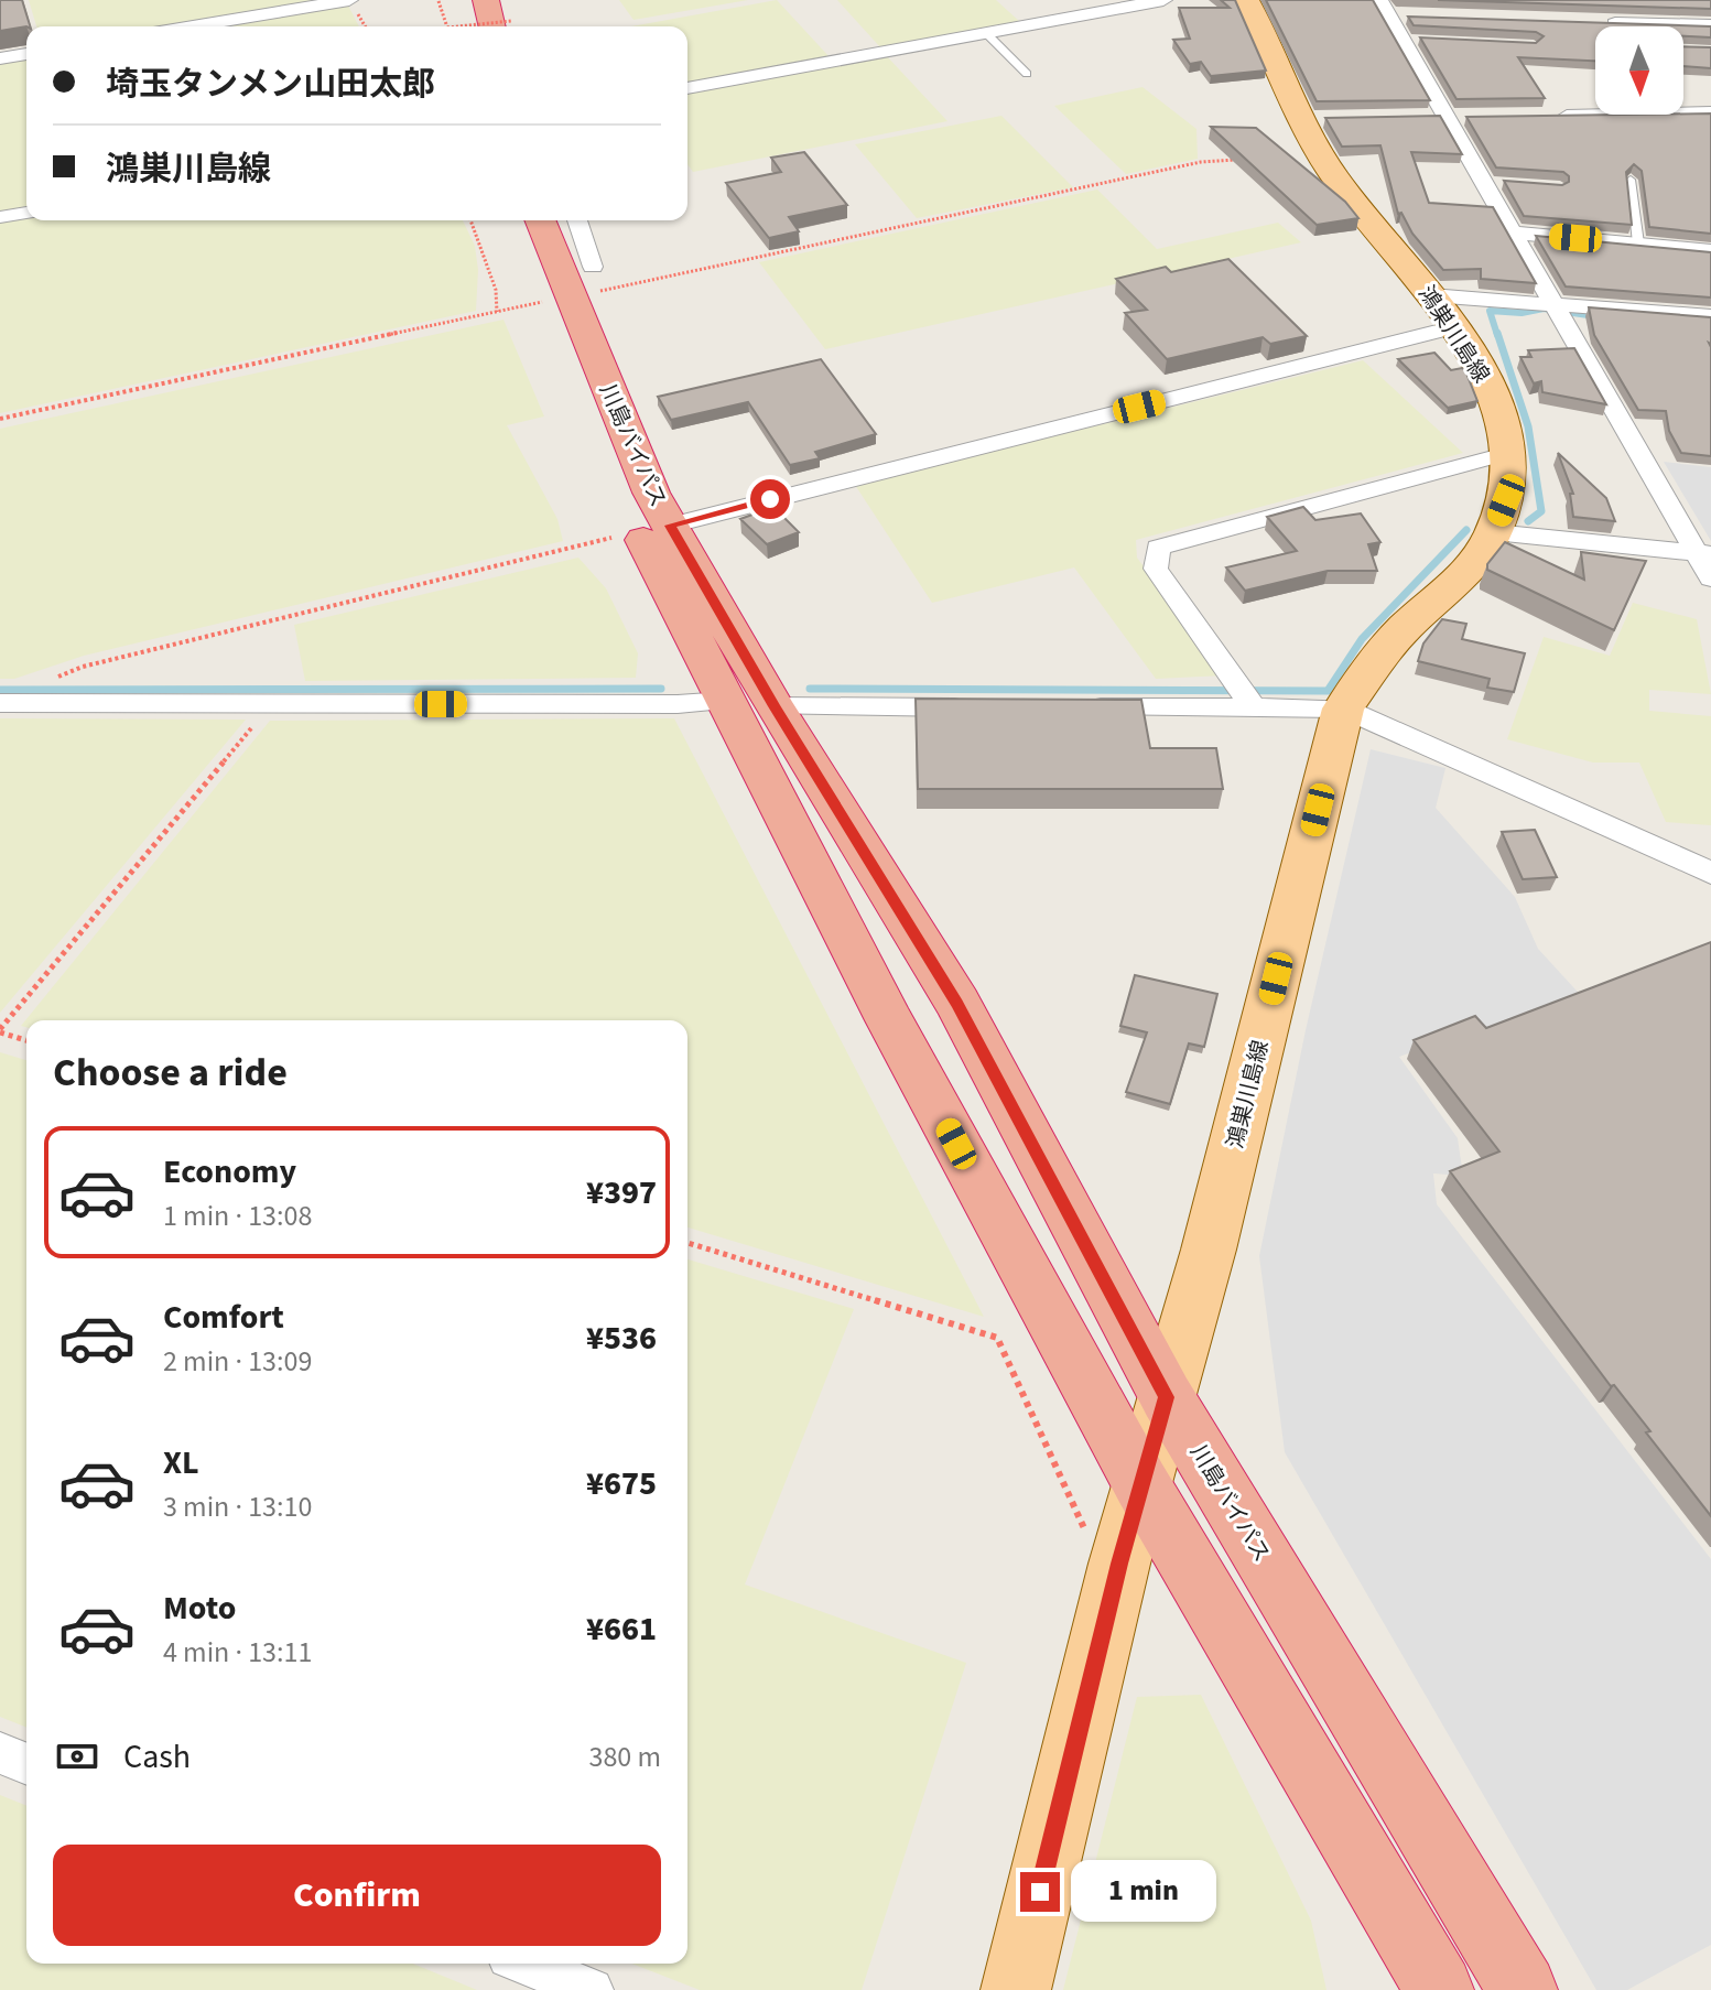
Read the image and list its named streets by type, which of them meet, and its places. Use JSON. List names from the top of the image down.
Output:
{
  "streets": {
    "highway": ["川島バイパス"],
    "main road": ["鴻巣川島線"]
  },
  "crossings": [
    ["鴻巣川島線", "川島バイパス"]
  ],
  "north": "bottom",
  "page": {
    "banner": ["埼玉タンメン山田太郎", "鴻巣川島線"],
    "heading": "Choose a ride",
    "list": [
      {
        "name": "Economy",
        "note": "1 min · 13:08",
        "value": "¥397"
      },
      {
        "name": "Comfort",
        "note": "2 min · 13:09",
        "value": "¥536"
      },
      {
        "name": "XL",
        "note": "3 min · 13:10",
        "value": "¥675"
      },
      {
        "name": "Moto",
        "note": "4 min · 13:11",
        "value": "¥661"
      }
    ],
    "pay": ["Cash", "380 m"],
    "buttons": "Confirm",
    "bubble": "1 min"
  }
}
